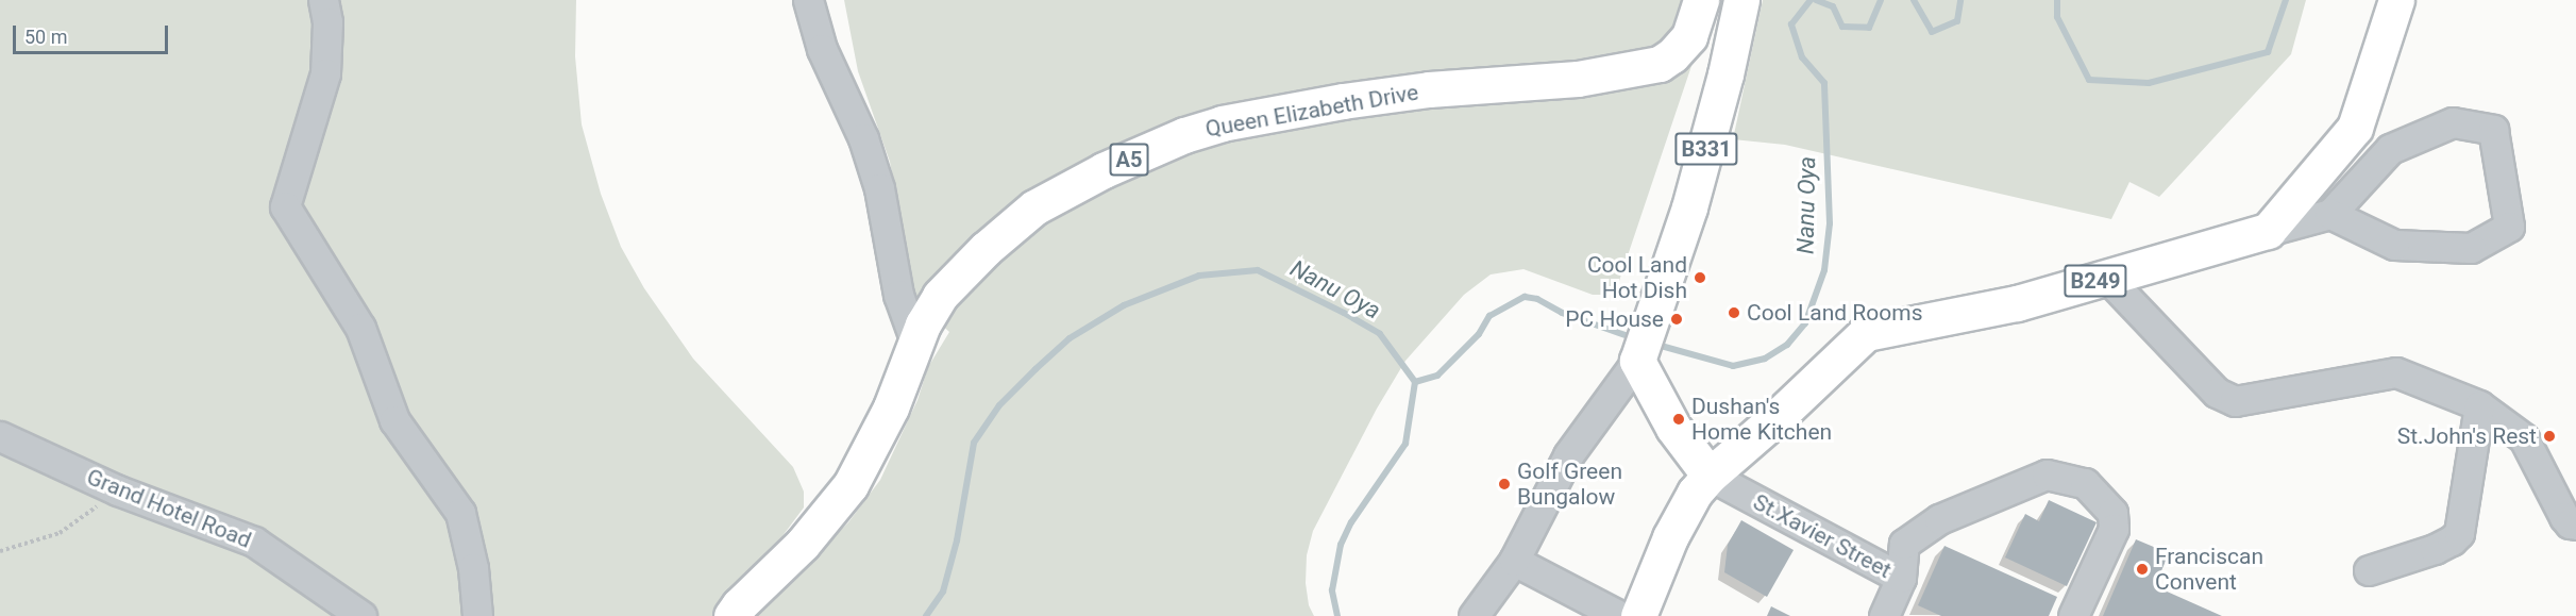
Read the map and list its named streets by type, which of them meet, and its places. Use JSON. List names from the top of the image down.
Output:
{
  "streets": {
    "main road": [
      "Queen Elizabeth Drive",
      "B331",
      "A5",
      "B249"
    ],
    "street": ["Grand Hotel Road", "St.Xavier Street"]
  },
  "crossings": [
    ["B249", "St.Xavier Street"]
  ],
  "water": ["Nanu Oya"],
  "places": [
    "Cool Land Hot Dish",
    "Cool Land Rooms",
    "PC House",
    "Dushan's Home Kitchen",
    "St.John's Rest",
    "Golf Green Bungalow",
    "Franciscan Convent"
  ],
  "scale_bar": "50 m"
}
